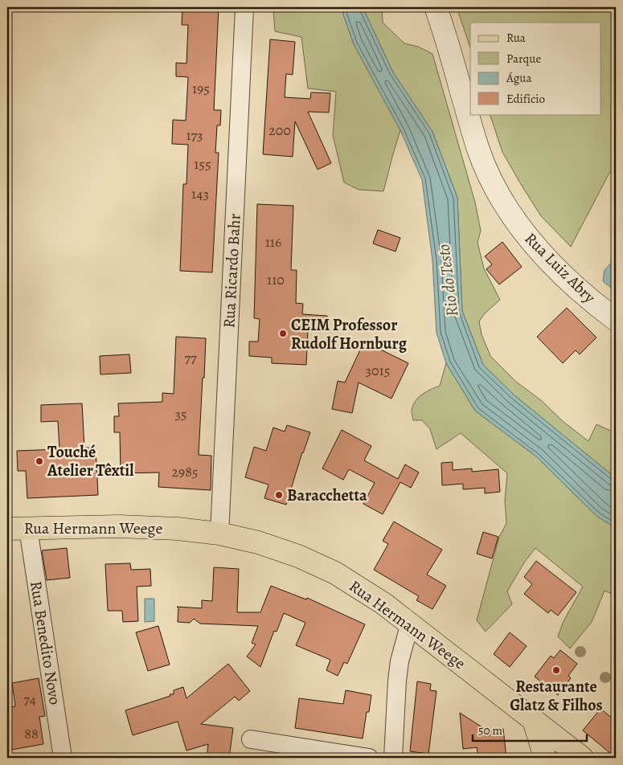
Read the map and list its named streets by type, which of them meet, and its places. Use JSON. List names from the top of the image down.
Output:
{
  "streets": {
    "main road": ["Rua Hermann Weege"],
    "street": ["Rua Luiz Abry", "Rua Ricardo Bahr", "Rua Benedito Novo"]
  },
  "crossings": [
    ["Rua Ricardo Bahr", "Rua Hermann Weege"],
    ["Rua Hermann Weege", "Rua Benedito Novo"]
  ],
  "water": ["Rio do Testo"],
  "places": [
    "CEIM Professor Rudolf Hornburg",
    "Touché Atelier Têxtil",
    "Baracchetta",
    "Restaurante Glatz & Filhos"
  ],
  "house_numbers": [
    "195",
    "200",
    "173",
    "155",
    "143",
    "116",
    "110",
    "77",
    "3015",
    "35",
    "2985",
    "74",
    "88"
  ],
  "legend": [
    "Rua",
    "Parque",
    "Água",
    "Edifício"
  ],
  "scale_bar": "50 m"
}
